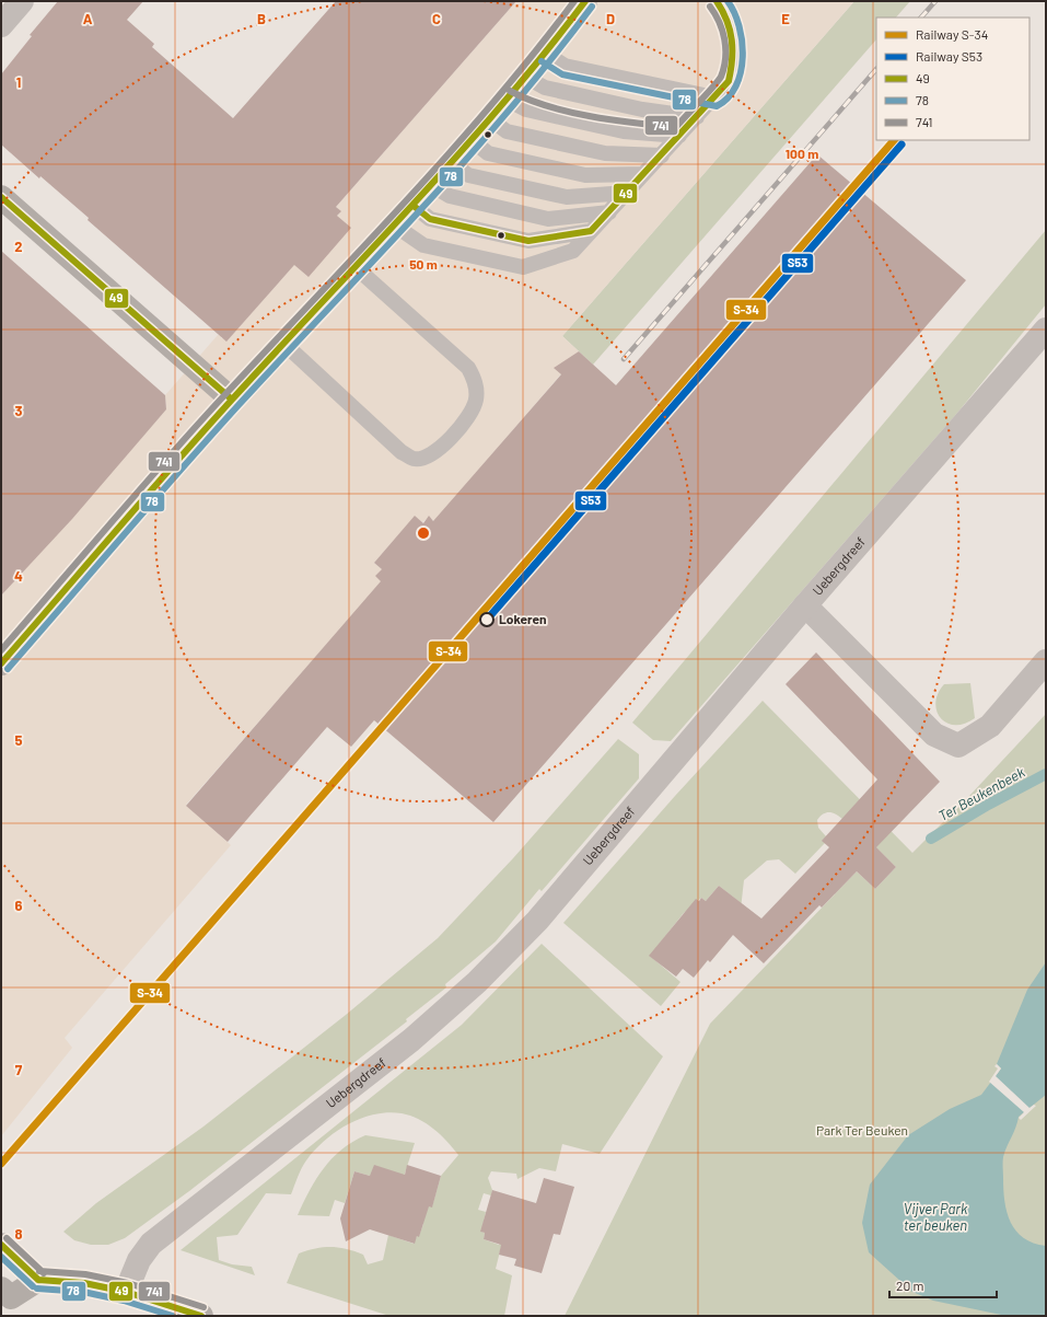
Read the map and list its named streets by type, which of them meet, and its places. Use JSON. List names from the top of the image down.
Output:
{
  "streets": {
    "street": ["Uebergdreef"]
  },
  "water": ["Ter Beukenbeek", "Vijver Park ter beuken"],
  "parks": ["Park Ter Beuken"],
  "places": ["Lokeren"],
  "lines": [
    "transit line 49",
    "transit line 78",
    "transit line 741",
    "rail line S-34",
    "rail line S53"
  ],
  "legend": [
    "Railway S-34",
    "Railway S53",
    "49",
    "78",
    "741"
  ],
  "scale_bar": "20 m",
  "grid": {
    "columns": [
      "A",
      "B",
      "C",
      "D",
      "E"
    ],
    "rows": [
      "1",
      "2",
      "3",
      "4",
      "5",
      "6",
      "7",
      "8"
    ]
  },
  "rings": ["100 m", "50 m"]
}
